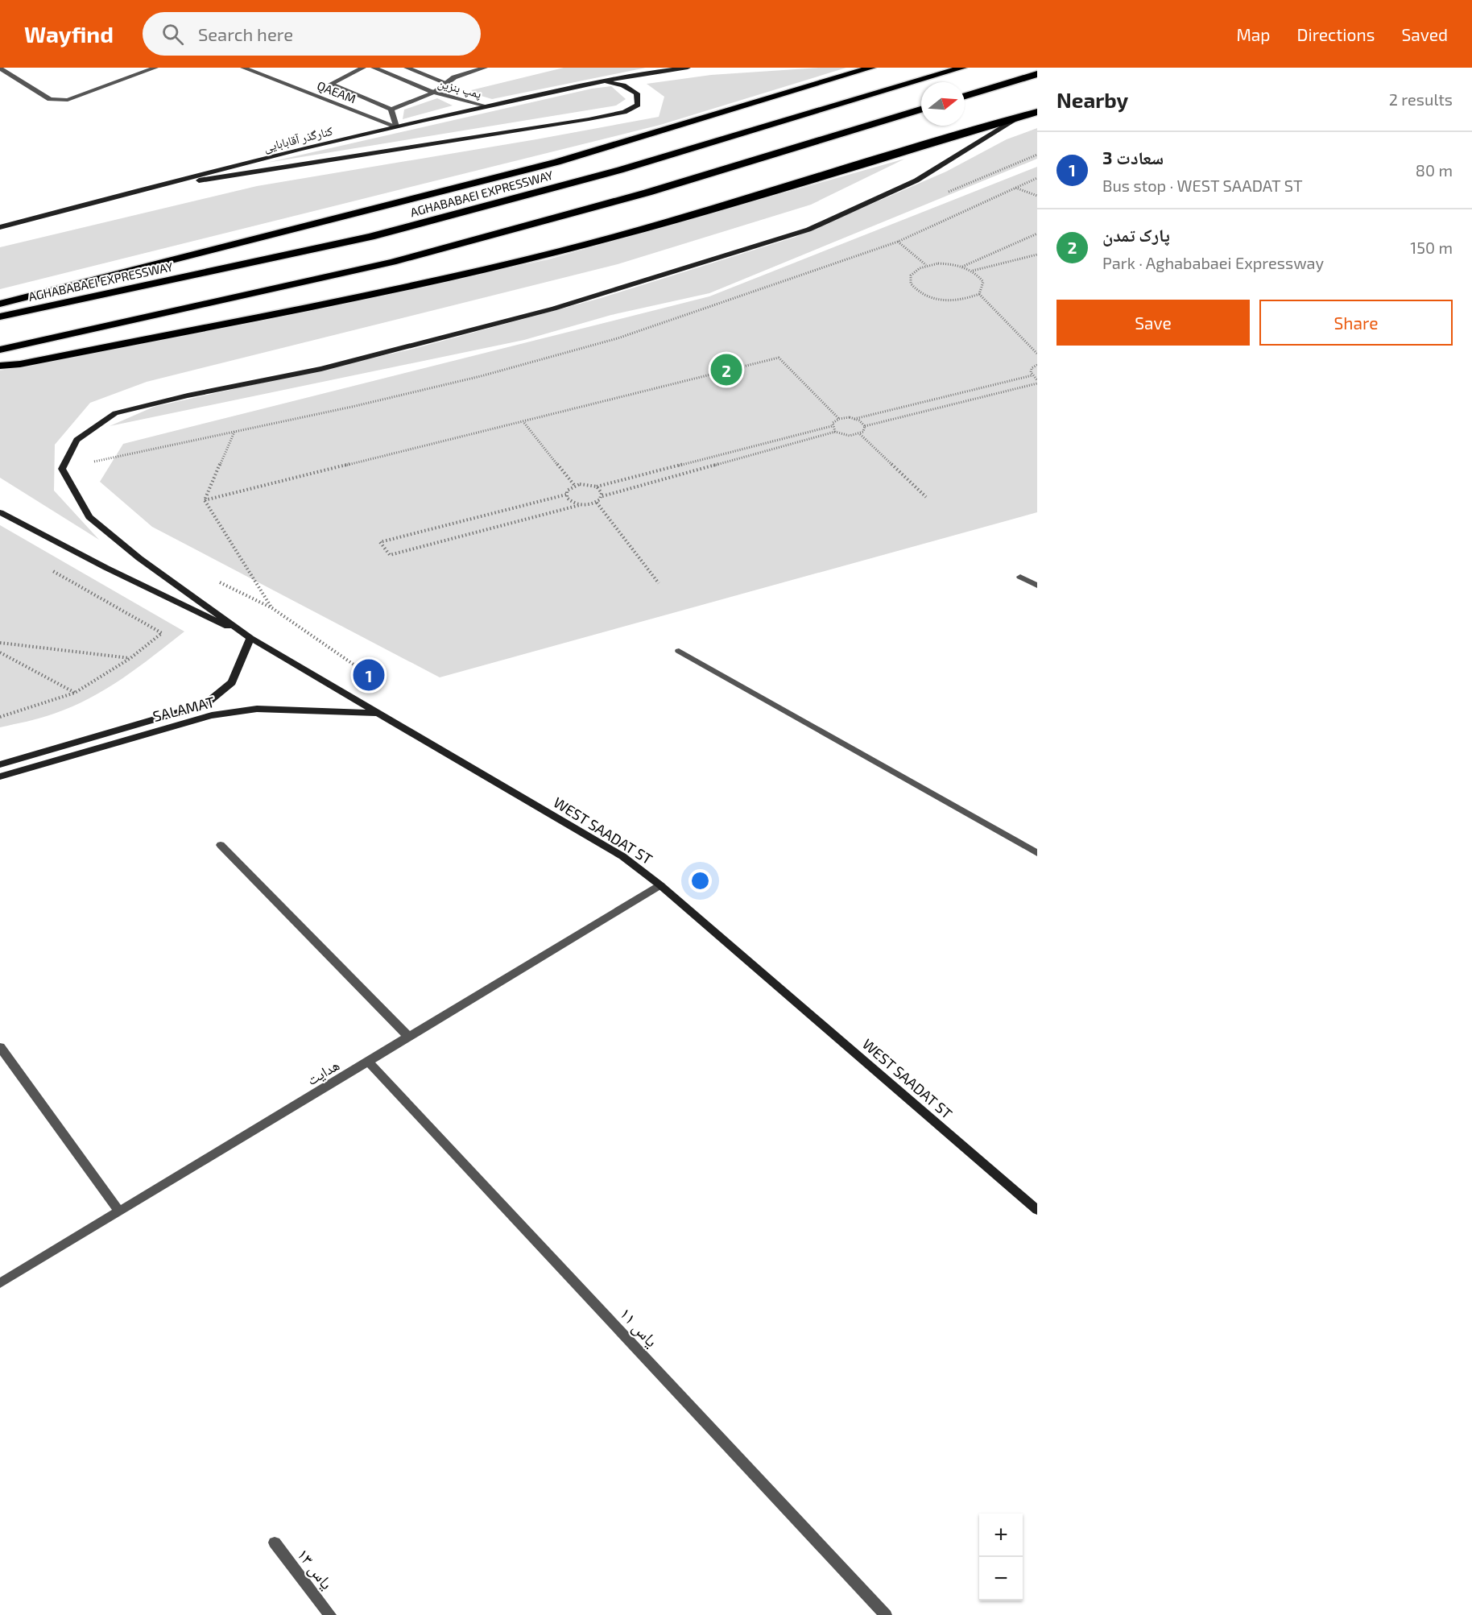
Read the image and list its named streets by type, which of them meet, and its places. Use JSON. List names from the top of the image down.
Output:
{
  "streets": {
    "highway": ["AGHABABAEI EXPRESSWAY"],
    "street": [
      "پمپ بنزین",
      "QAEAM",
      "کنارگذر آقابابایی",
      "SALAMAT",
      "WEST SAADAT ST",
      "هدایت",
      "یاس ۱۱",
      "یاس ۱۳"
    ]
  },
  "crossings": [
    ["پمپ بنزین", "کنارگذر آقابابایی"],
    ["QAEAM", "کنارگذر آقابابایی"],
    ["SALAMAT", "WEST SAADAT ST"],
    ["WEST SAADAT ST", "هدایت"],
    ["هدایت", "یاس ۱۱"]
  ],
  "north": "right",
  "page": {
    "header": "Wayfind",
    "search": "Search here",
    "nav": ["Map", "Directions", "Saved"],
    "heading": ["Nearby", "2 results"],
    "list": [
      {
        "mark": "1",
        "name": "سعادت 3",
        "note": "Bus stop · WEST SAADAT ST",
        "value": "80 m"
      },
      {
        "mark": "2",
        "name": "پارک تمدن",
        "note": "Park · Aghababaei Expressway",
        "value": "150 m"
      }
    ],
    "buttons": ["Save", "Share"],
    "pins": ["2", "1"],
    "map_buttons": ["+", "−"]
  }
}
